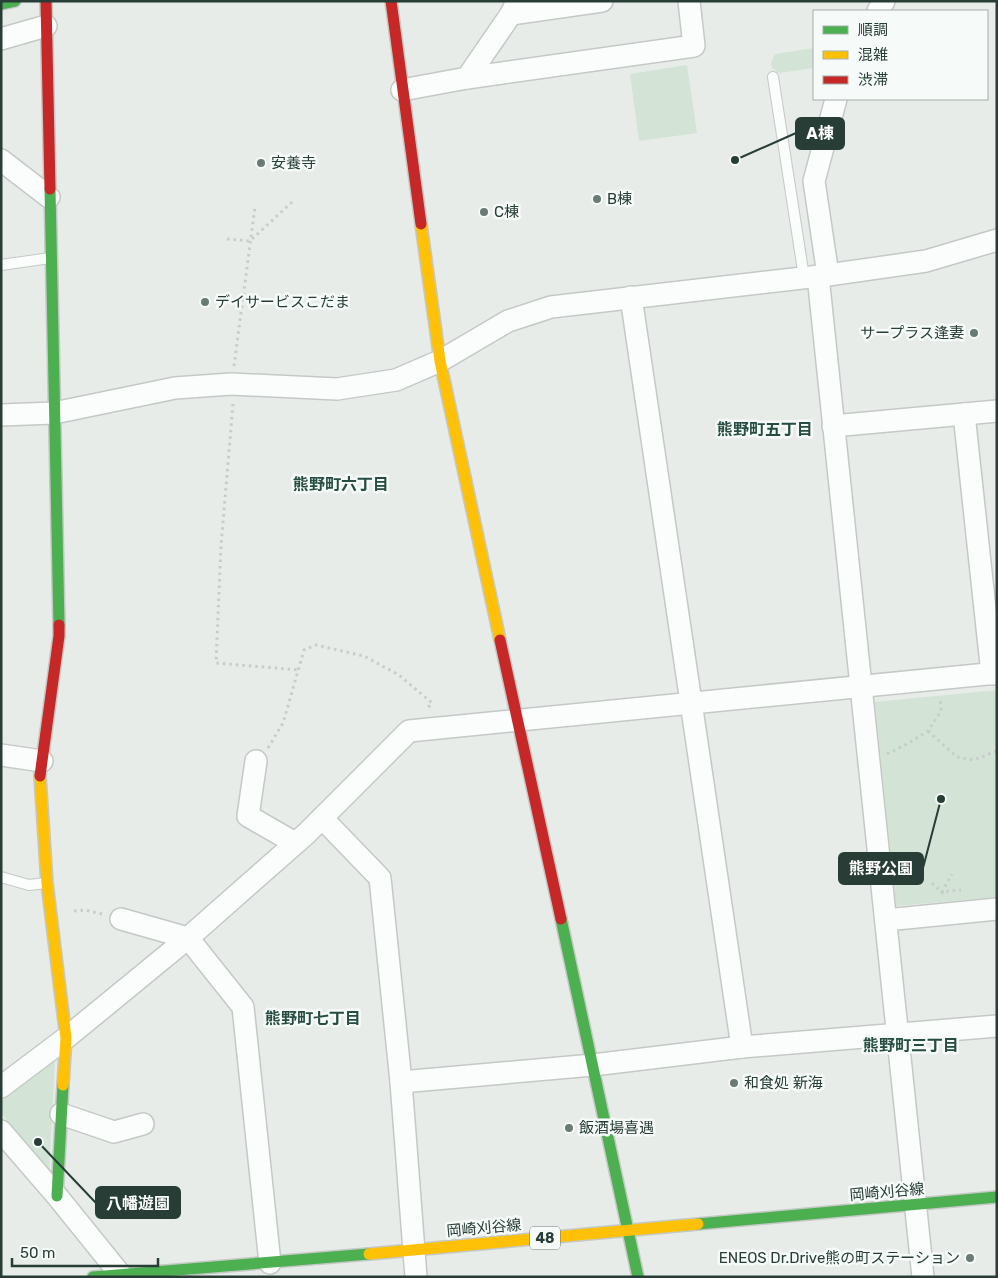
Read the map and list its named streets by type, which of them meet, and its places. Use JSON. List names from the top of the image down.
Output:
{
  "streets": {
    "street": ["岡崎刈谷線", "48"]
  },
  "districts": [
    "熊野町五丁目",
    "熊野町六丁目",
    "熊野町七丁目",
    "熊野町三丁目"
  ],
  "places": [
    "A棟",
    "安養寺",
    "B棟",
    "C棟",
    "デイサービスこだま",
    "サープラス逢妻",
    "熊野公園",
    "和食処 新海",
    "飯酒場喜遇",
    "八幡遊園",
    "ENEOS Dr.Drive熊の町ステーション"
  ],
  "legend": ["順調", "混雑", "渋滞"],
  "scale_bar": "50 m"
}
